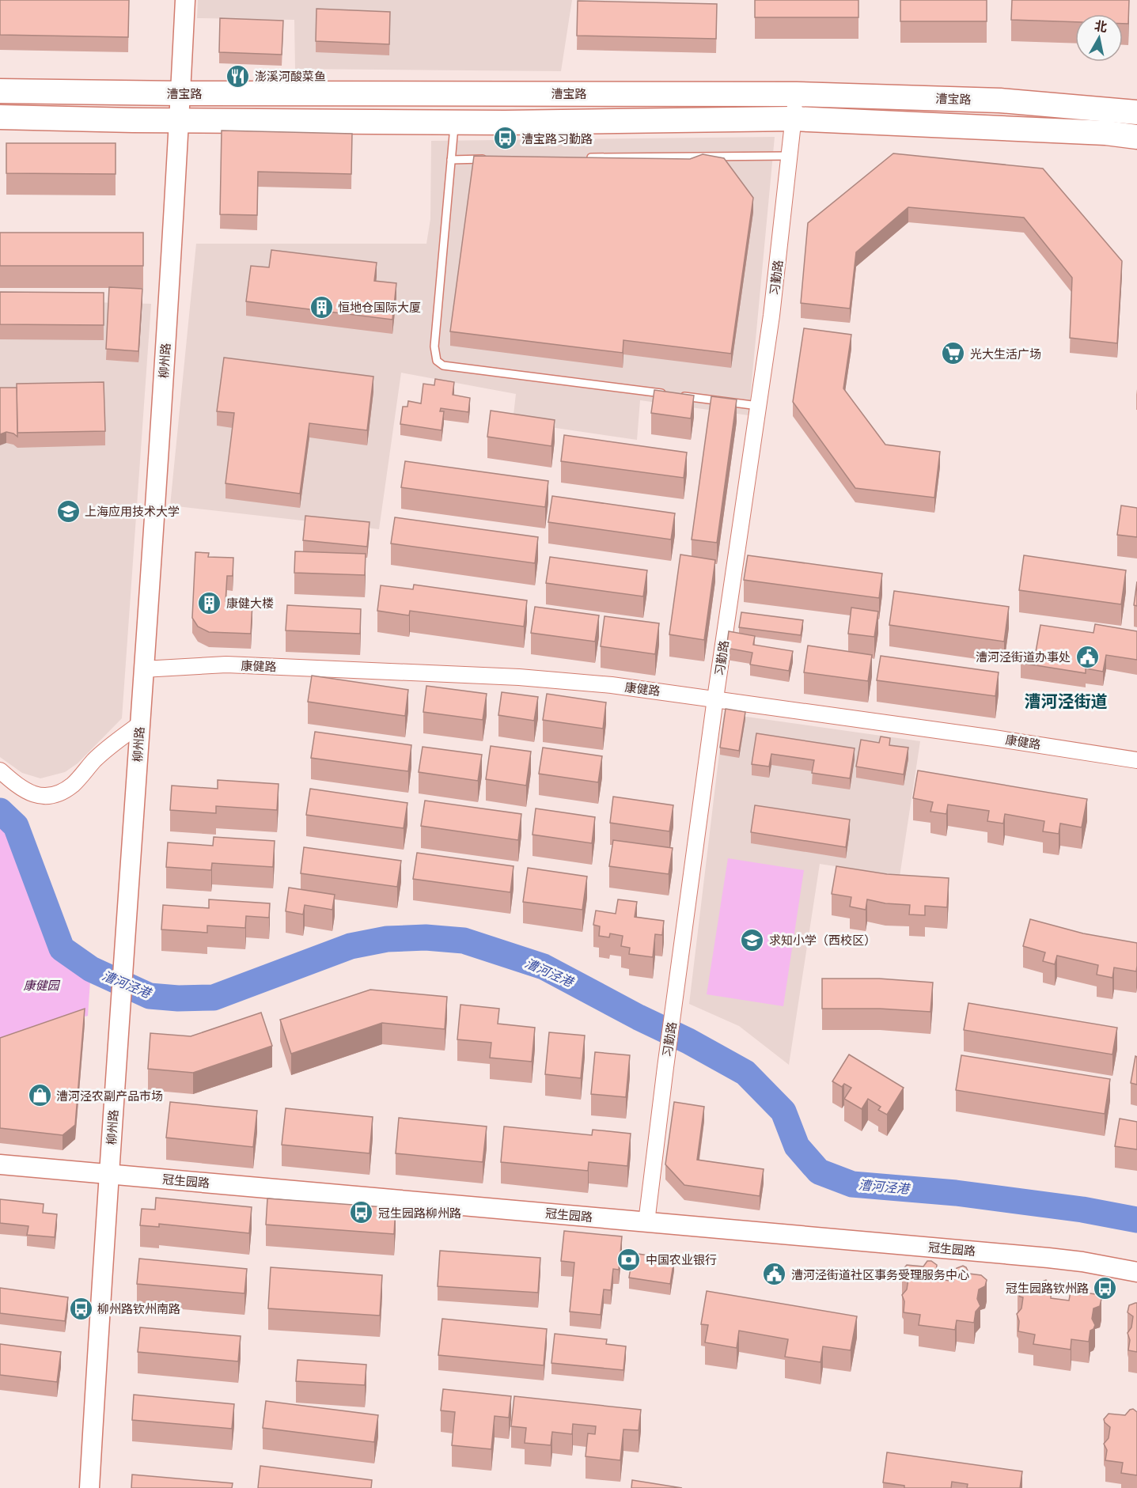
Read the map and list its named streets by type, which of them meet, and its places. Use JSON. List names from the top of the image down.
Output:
{
  "streets": {
    "main road": ["漕宝路"],
    "street": [
      "习勤路",
      "柳州路",
      "康健路",
      "冠生园路"
    ]
  },
  "crossings": [
    ["漕宝路", "习勤路"],
    ["漕宝路", "柳州路"],
    ["习勤路", "康健路"],
    ["习勤路", "冠生园路"],
    ["柳州路", "康健路"],
    ["柳州路", "冠生园路"]
  ],
  "districts": ["漕河泾街道"],
  "water": ["漕河泾港"],
  "parks": ["康健园"],
  "places": {
    "restaurant": ["澎溪河酸菜鱼"],
    "bus stop": [
      "漕宝路习勤路",
      "冠生园路柳州路",
      "冠生园路钦州路",
      "柳州路钦州南路"
    ],
    "building": ["恒地仓国际大厦", "康健大楼"],
    "supermarket": ["光大生活广场"],
    "school or university": ["上海应用技术大学", "求知小学（西校区）"],
    "public building": ["漕河泾街道办事处", "漕河泾街道社区事务受理服务中心"],
    "shop": ["漕河泾农副产品市场"],
    "bank": ["中国农业银行"]
  },
  "north": "top"
}
